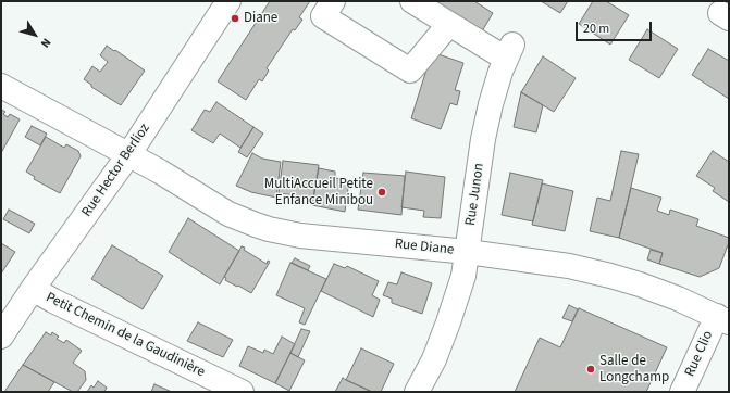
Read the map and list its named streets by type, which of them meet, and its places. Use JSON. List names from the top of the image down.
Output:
{
  "streets": {
    "street": [
      "Rue Hector Berlioz",
      "Rue Junon",
      "Rue Diane",
      "Petit Chemin de la Gaudinière",
      "Rue Clio"
    ]
  },
  "crossings": [
    ["Rue Hector Berlioz", "Rue Diane"],
    ["Rue Hector Berlioz", "Petit Chemin de la Gaudinière"],
    ["Rue Junon", "Rue Diane"],
    ["Rue Diane", "Rue Clio"]
  ],
  "places": ["Diane", "MultiAccueil Petite Enfance Minibou", "Salle de Longchamp"],
  "scale_bar": "20 m",
  "north": "bottom right"
}
